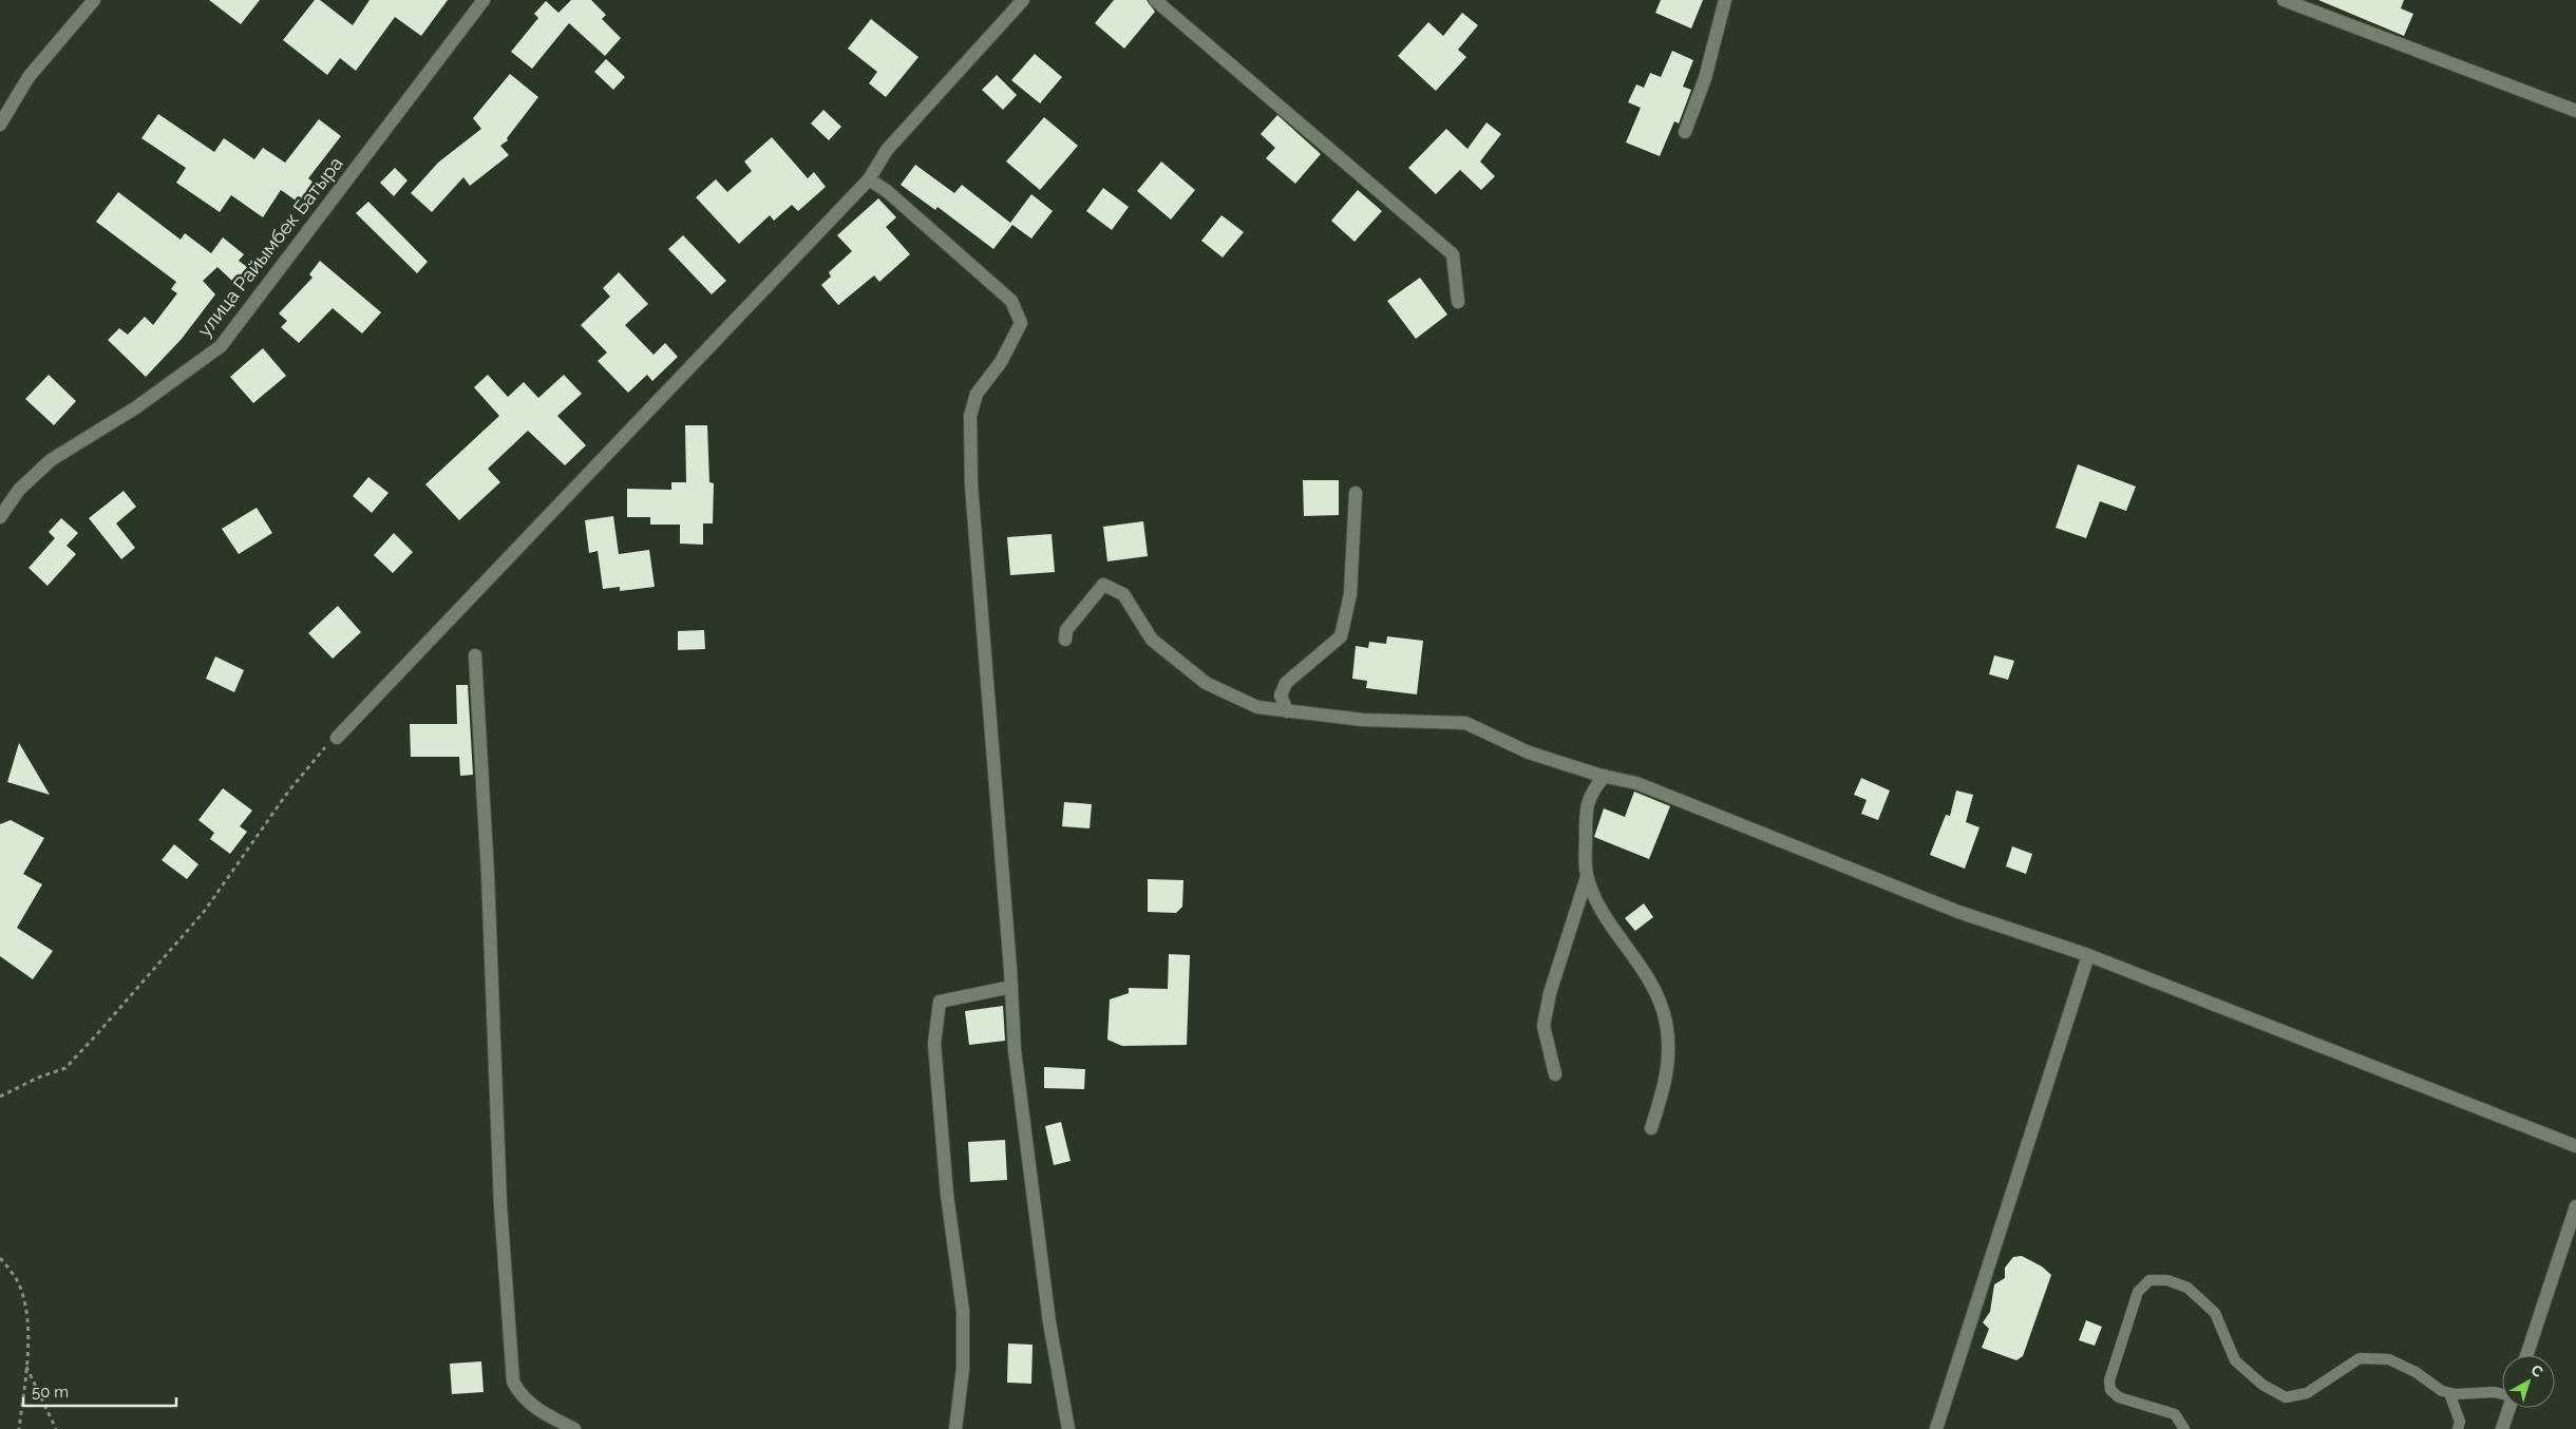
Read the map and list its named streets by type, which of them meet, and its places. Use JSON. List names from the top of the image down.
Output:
{
  "streets": {
    "street": ["улица Райымбек Батыра"]
  },
  "scale_bar": "50 m",
  "north": "top right"
}
